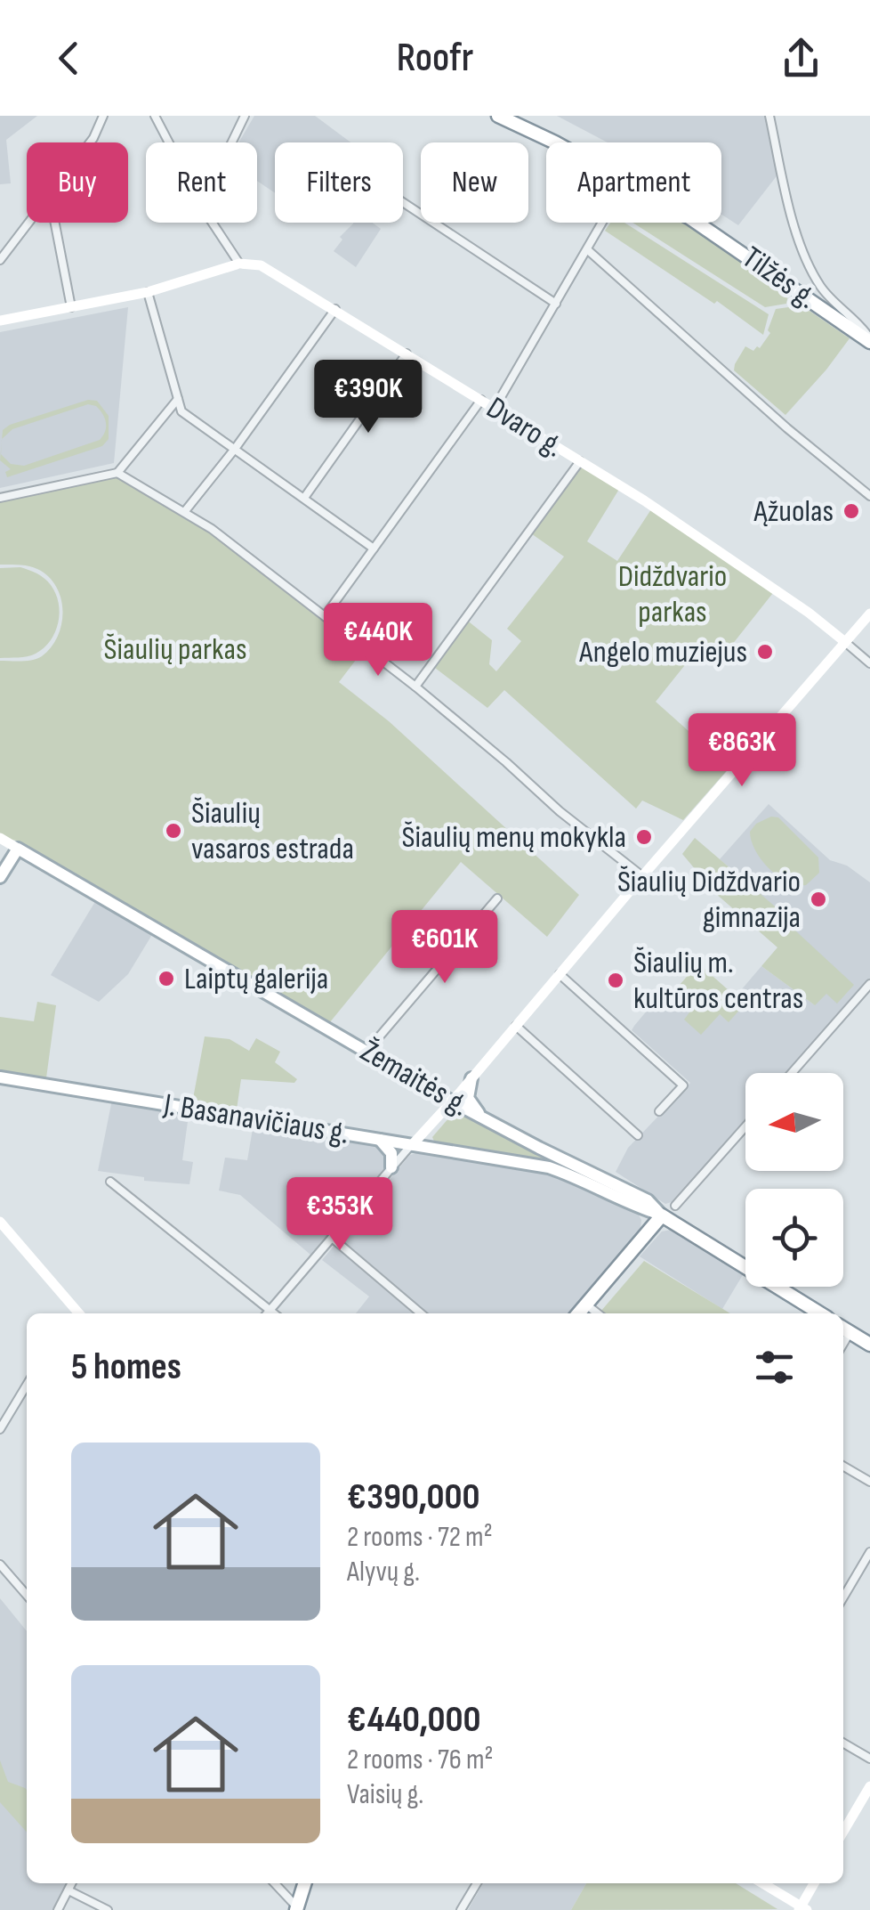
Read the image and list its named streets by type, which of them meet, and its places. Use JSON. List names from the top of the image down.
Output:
{
  "streets": {
    "highway": ["Tilžės g.", "Žemaitės g."],
    "main road": ["Dvaro g.", "J. Basanavičiaus g."]
  },
  "crossings": [
    ["Žemaitės g.", "J. Basanavičiaus g."]
  ],
  "parks": ["Didždvario parkas", "Šiaulių parkas"],
  "places": [
    "Ąžuolas",
    "Angelo muziejus",
    "Šiaulių vasaros estrada",
    "Šiaulių menų mokykla",
    "Šiaulių Didždvario gimnazija",
    "Laiptų galerija",
    "Šiaulių m. kultūros centras"
  ],
  "north": "left",
  "page": {
    "header": "Roofr",
    "chip": [
      "Buy",
      "Rent",
      "Filters",
      "New",
      "Apartment"
    ],
    "price": [
      "€390K",
      "€440K",
      "€863K",
      "€601K",
      "€353K"
    ],
    "heading": "5 homes",
    "list": [
      {
        "name": "€390,000",
        "note": "2 rooms · 72 m² · Alyvų g."
      },
      {
        "name": "€440,000",
        "note": "2 rooms · 76 m² · Vaisių g."
      }
    ]
  }
}
